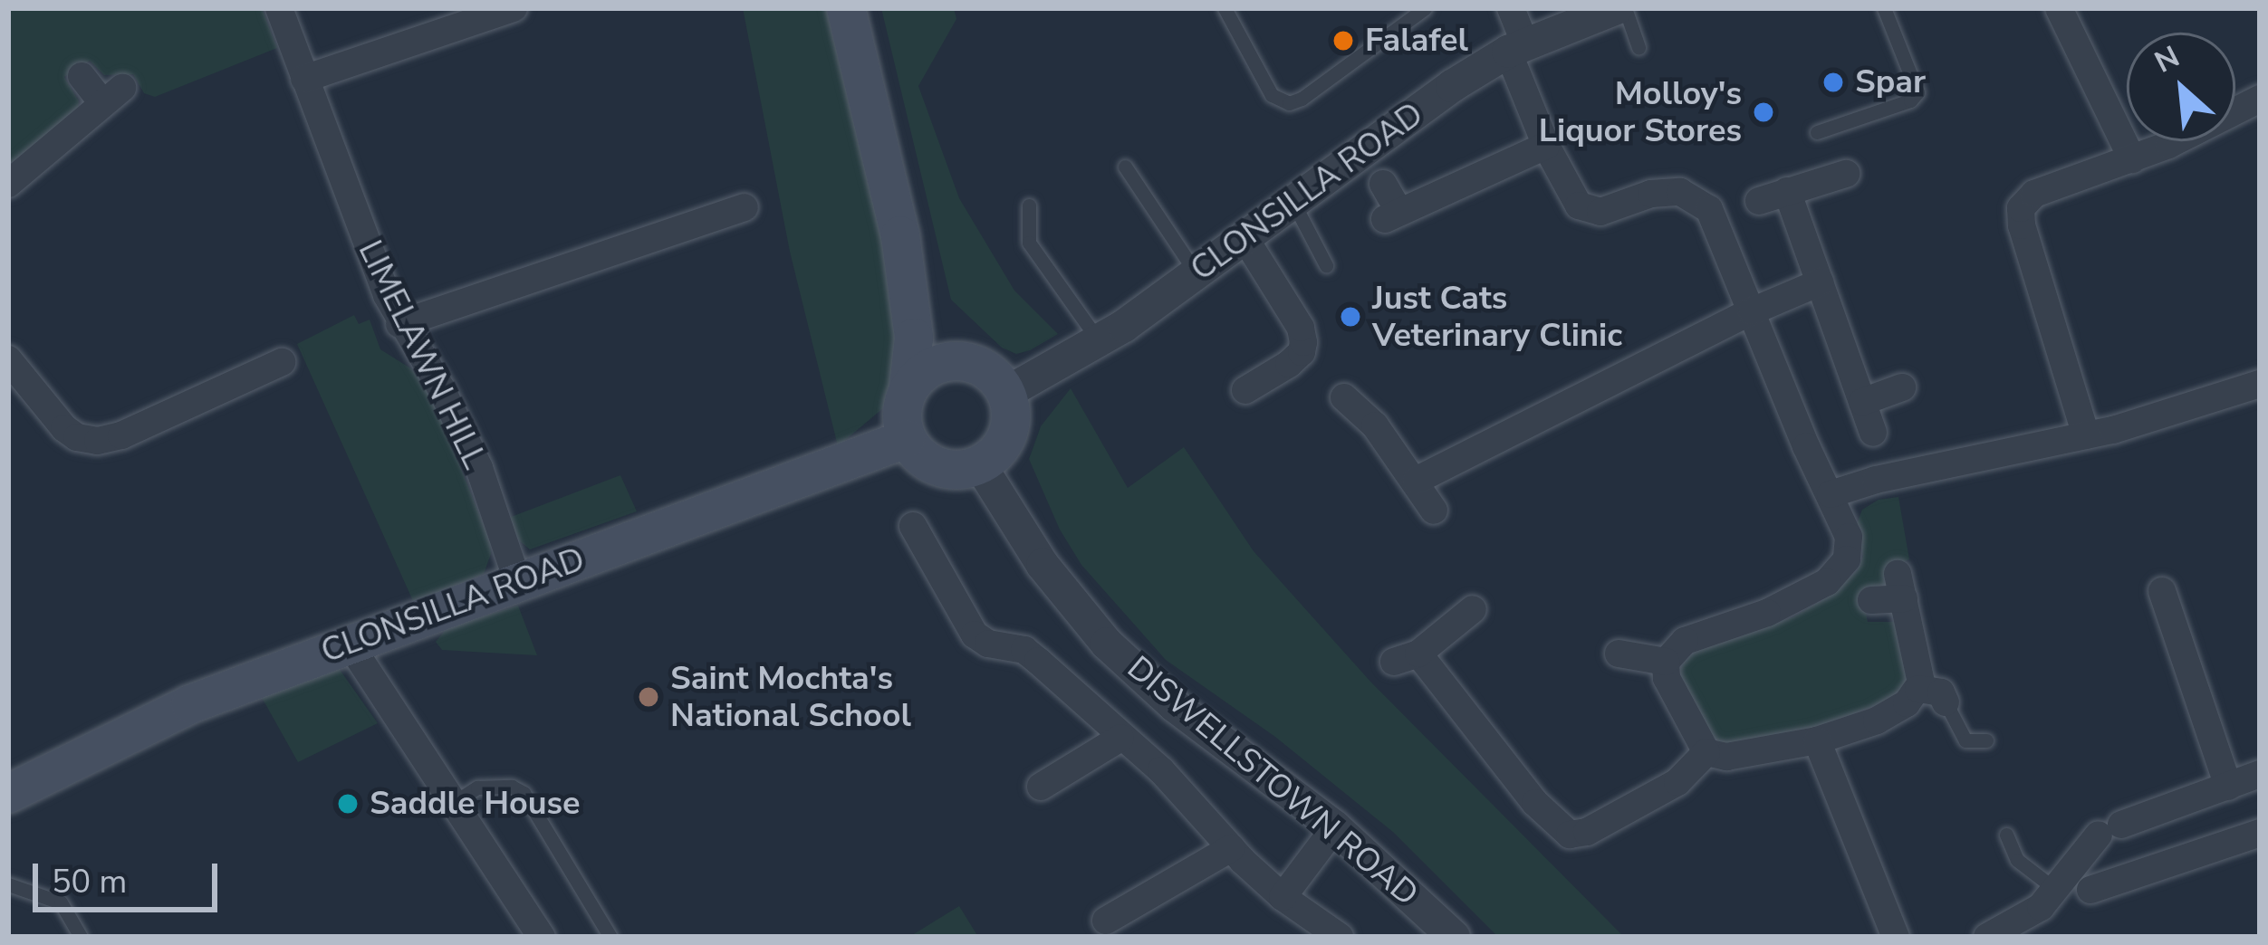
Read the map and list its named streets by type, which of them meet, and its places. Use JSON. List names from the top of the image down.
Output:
{
  "streets": {
    "main road": ["CLONSILLA ROAD"],
    "street": ["LIMELAWN HILL", "DISWELLSTOWN ROAD"]
  },
  "crossings": [
    ["CLONSILLA ROAD", "LIMELAWN HILL"],
    ["CLONSILLA ROAD", "DISWELLSTOWN ROAD"]
  ],
  "places": [
    "Falafel",
    "Spar",
    "Molloy's Liquor Stores",
    "Just Cats Veterinary Clinic",
    "Saint Mochta's National School",
    "Saddle House"
  ],
  "scale_bar": "50 m",
  "north": "top left"
}
